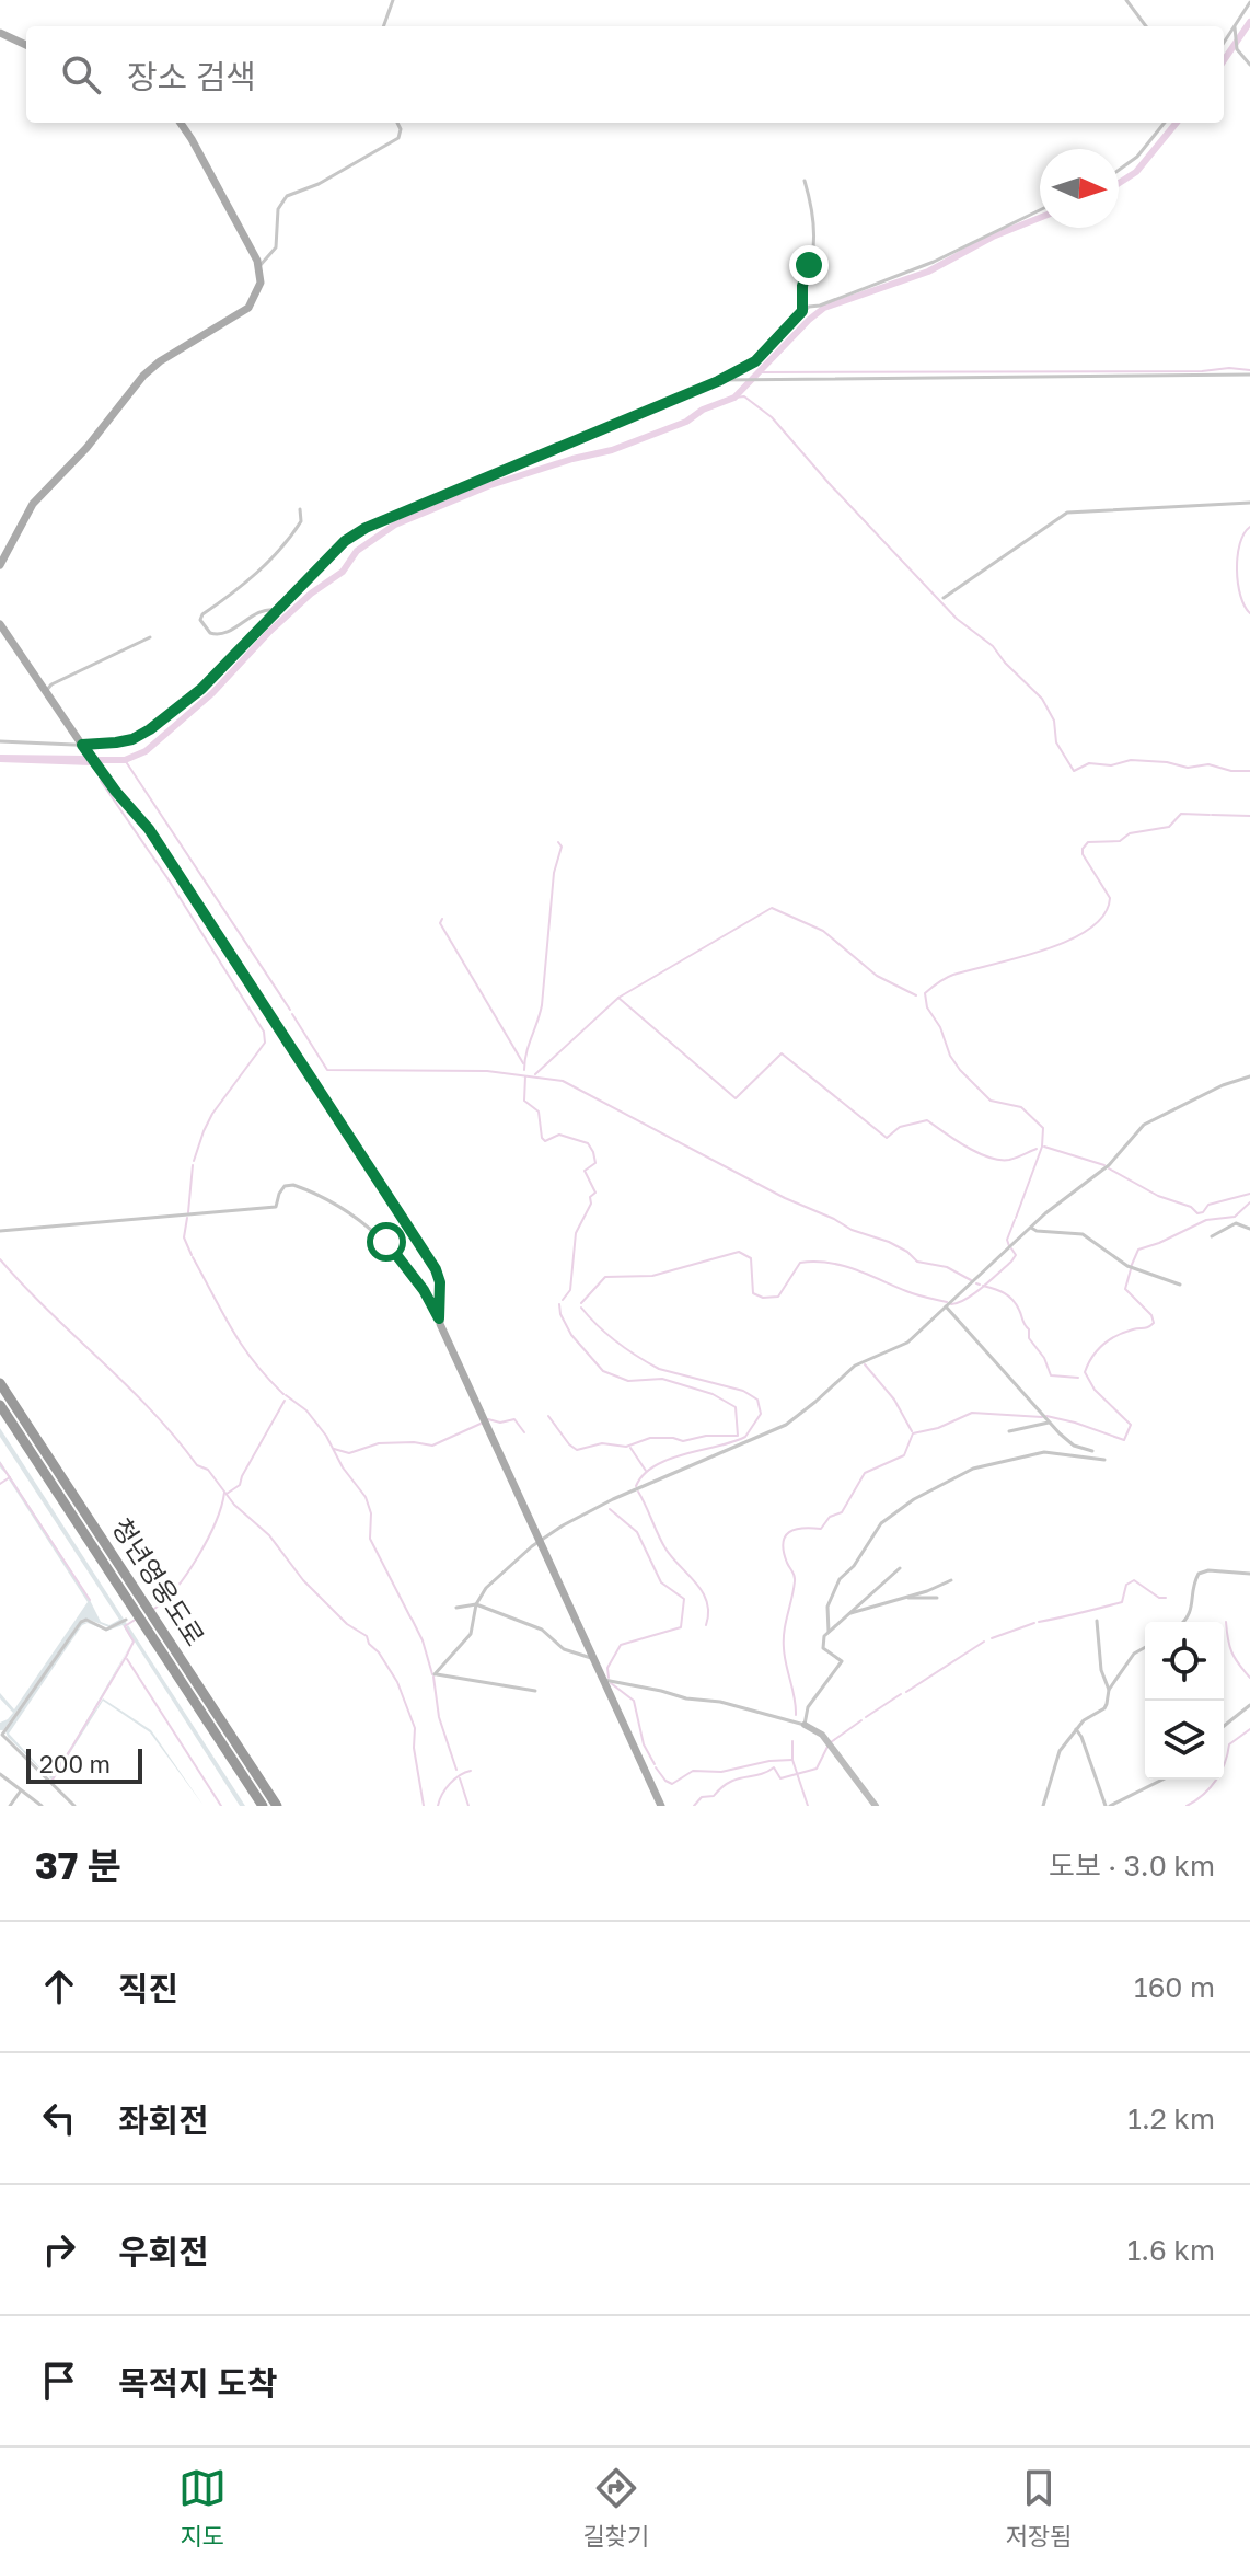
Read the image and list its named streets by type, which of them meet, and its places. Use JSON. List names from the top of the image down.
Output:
{
  "streets": {
    "highway": ["청년영웅도로"]
  },
  "scale_bar": "200 m",
  "north": "right",
  "page": {
    "search": "장소 검색",
    "scale": "200 m",
    "heading": ["37 분", "도보 · 3.0 km"],
    "list": [
      ["직진", "160 m"],
      ["좌회전", "1.2 km"],
      ["우회전", "1.6 km"],
      "목적지 도착"
    ],
    "nav": ["지도", "길찾기", "저장됨"]
  }
}
